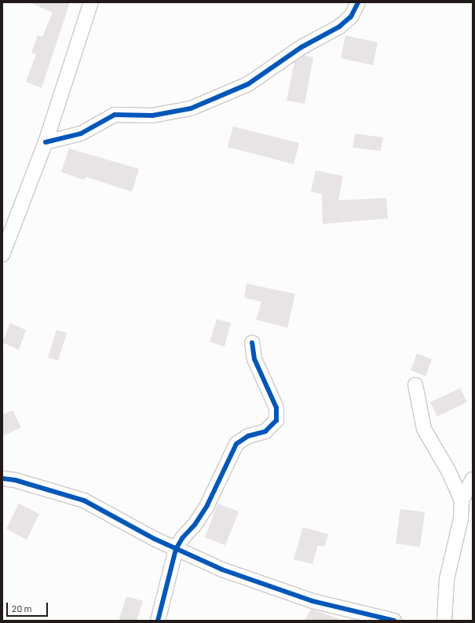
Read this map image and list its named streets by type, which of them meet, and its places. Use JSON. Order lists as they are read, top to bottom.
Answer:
{
  "scale_bar": "20 m"
}
